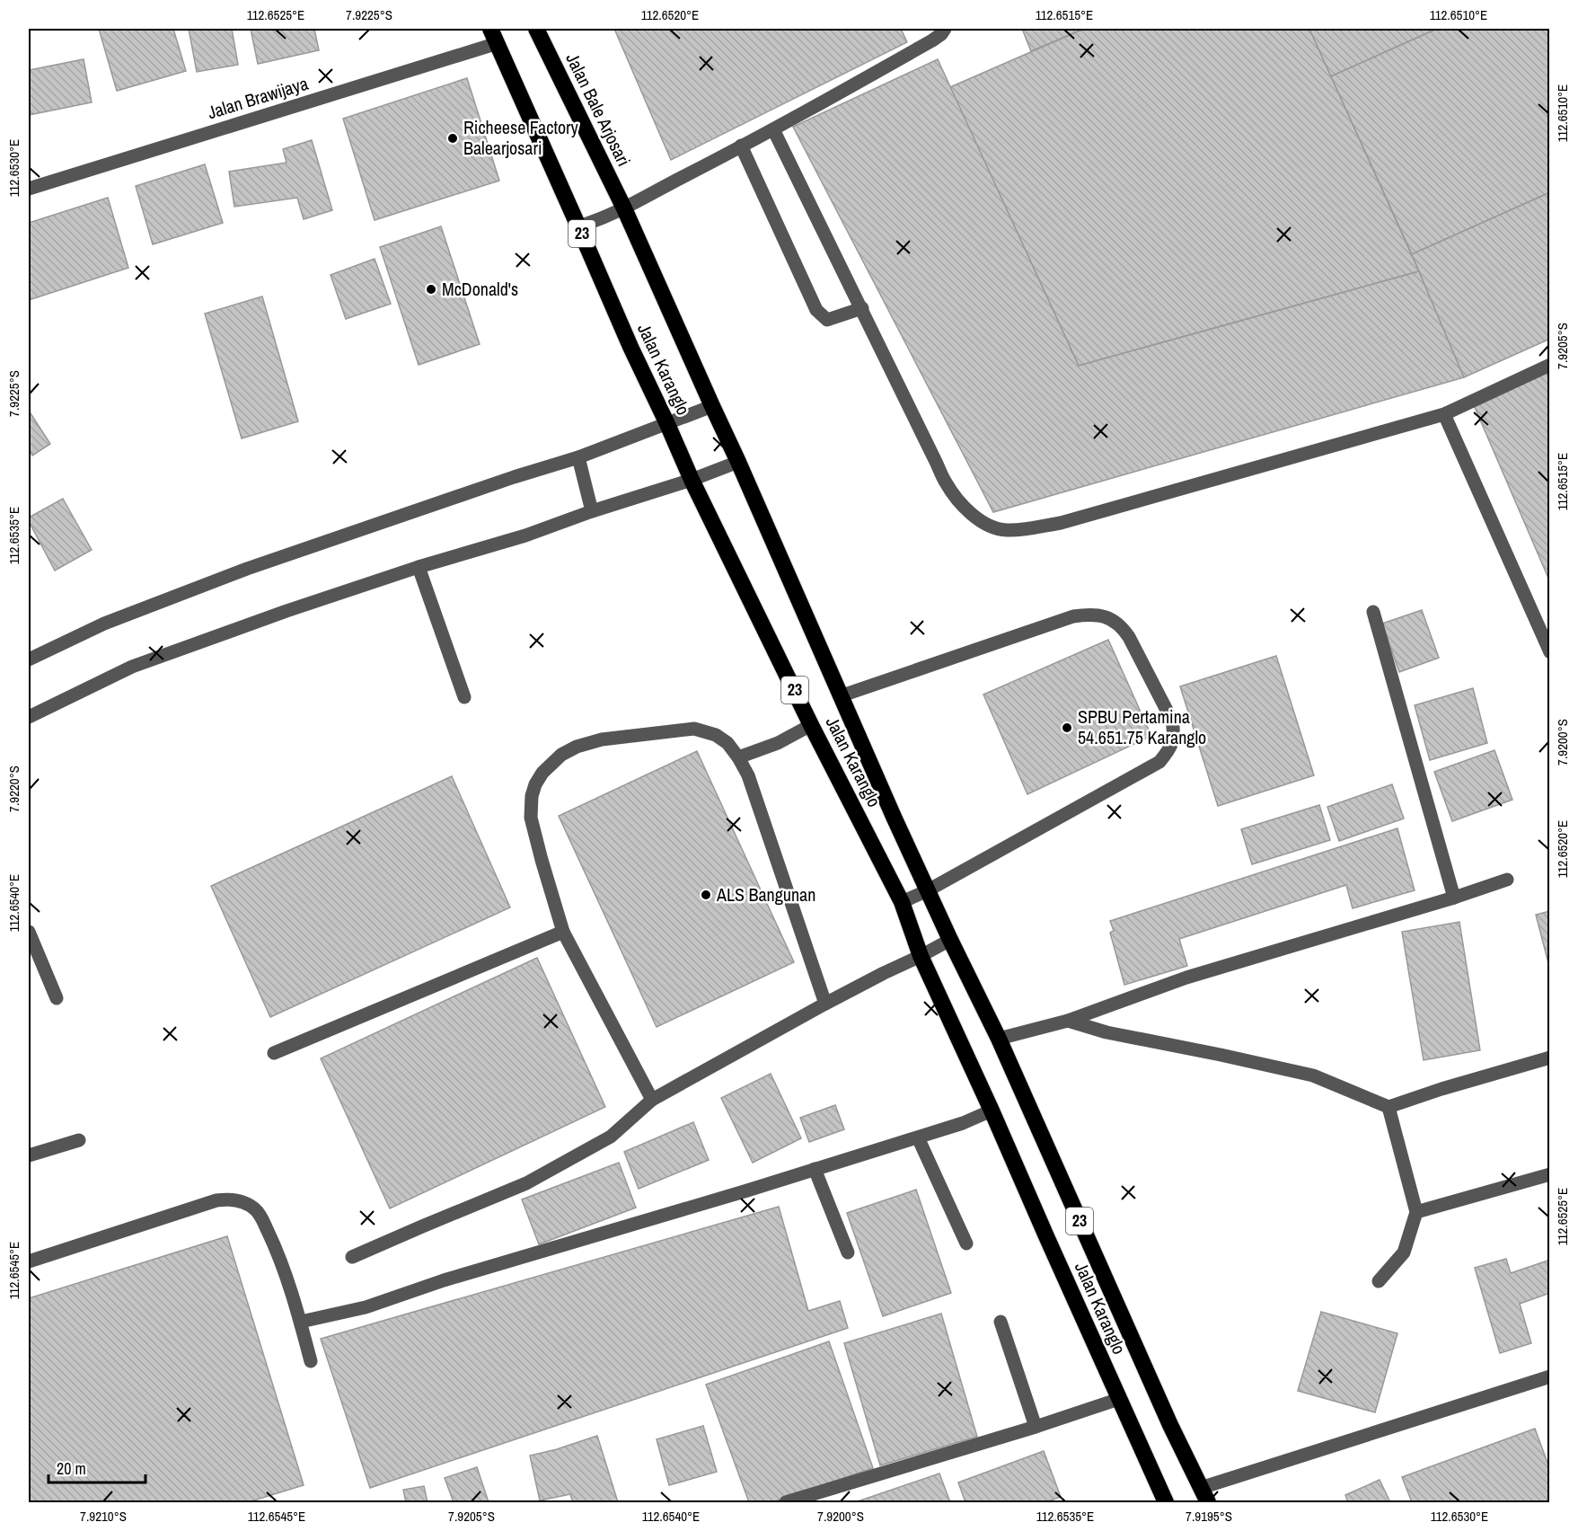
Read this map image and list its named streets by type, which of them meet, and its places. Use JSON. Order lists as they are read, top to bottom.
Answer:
{
  "streets": {
    "highway": ["Jalan Bale Arjosari", "23", "Jalan Karanglo"],
    "street": ["Jalan Brawijaya"]
  },
  "crossings": [
    ["Jalan Brawijaya", "Jalan Karanglo"],
    ["Jalan Bale Arjosari", "Jalan Karanglo"]
  ],
  "places": [
    "Richeese Factory Balearjosari",
    "McDonald's",
    "SPBU Pertamina 54.651.75 Karanglo",
    "ALS Bangunan"
  ],
  "scale_bar": "20 m",
  "coordinates": [
    "112.6525°E",
    "7.9225°S",
    "112.6520°E",
    "112.6515°E",
    "112.6510°E",
    "112.6530°E",
    "7.9205°S",
    "112.6535°E",
    "7.9200°S",
    "7.9220°S",
    "112.6540°E",
    "112.6545°E",
    "7.9210°S",
    "7.9195°S"
  ]
}
